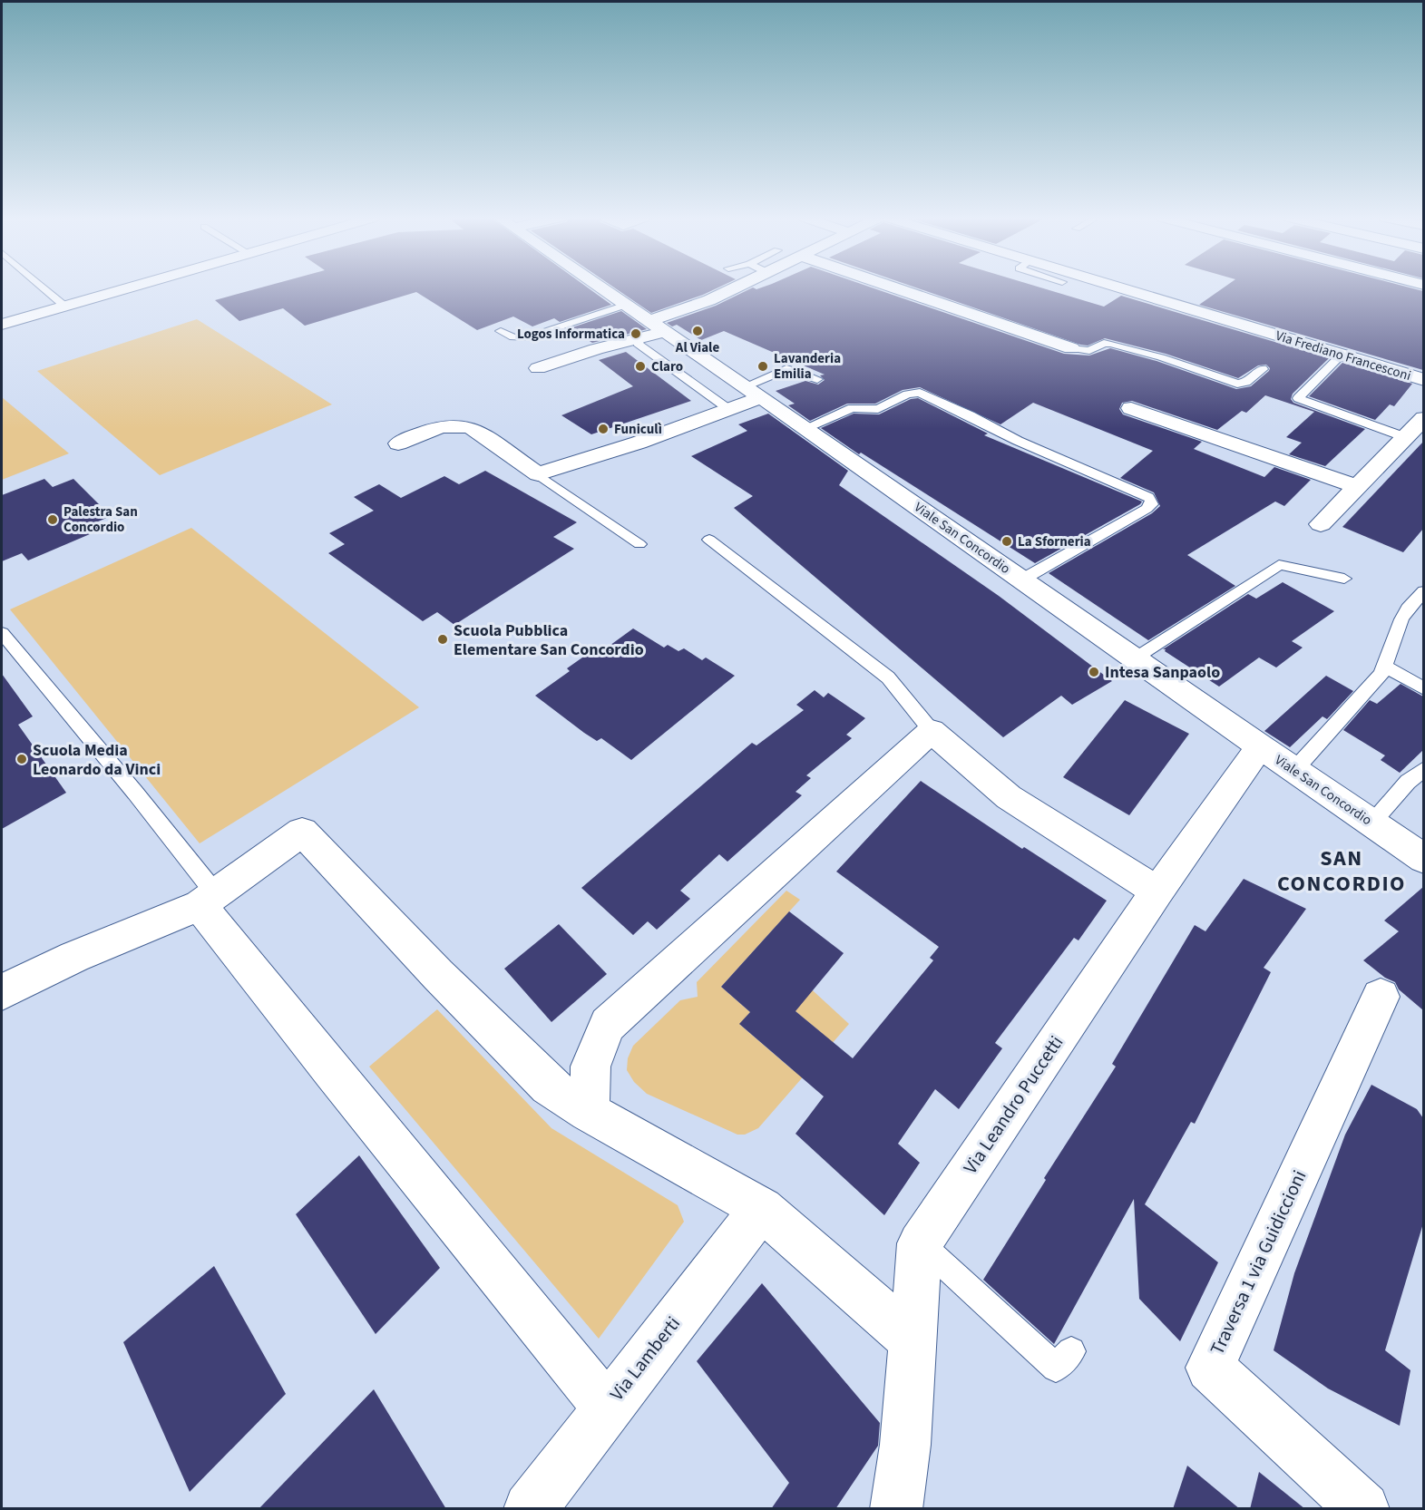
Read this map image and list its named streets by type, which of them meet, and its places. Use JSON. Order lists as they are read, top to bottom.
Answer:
{
  "streets": {
    "street": [
      "Via Frediano Francesconi",
      "Viale San Concordio",
      "Via Leandro Puccetti",
      "Traversa 1 via Guidiccioni",
      "Via Lamberti"
    ]
  },
  "crossings": [
    ["Viale San Concordio", "Via Leandro Puccetti"]
  ],
  "districts": ["SAN CONCORDIO"],
  "places": [
    "Al Viale",
    "Logos Informatica",
    "Claro",
    "Lavanderia Emilia",
    "Funiculì",
    "Palestra San Concordio",
    "La Sforneria",
    "Scuola Pubblica Elementare San Concordio",
    "Intesa Sanpaolo",
    "Scuola Media Leonardo da Vinci"
  ]
}
